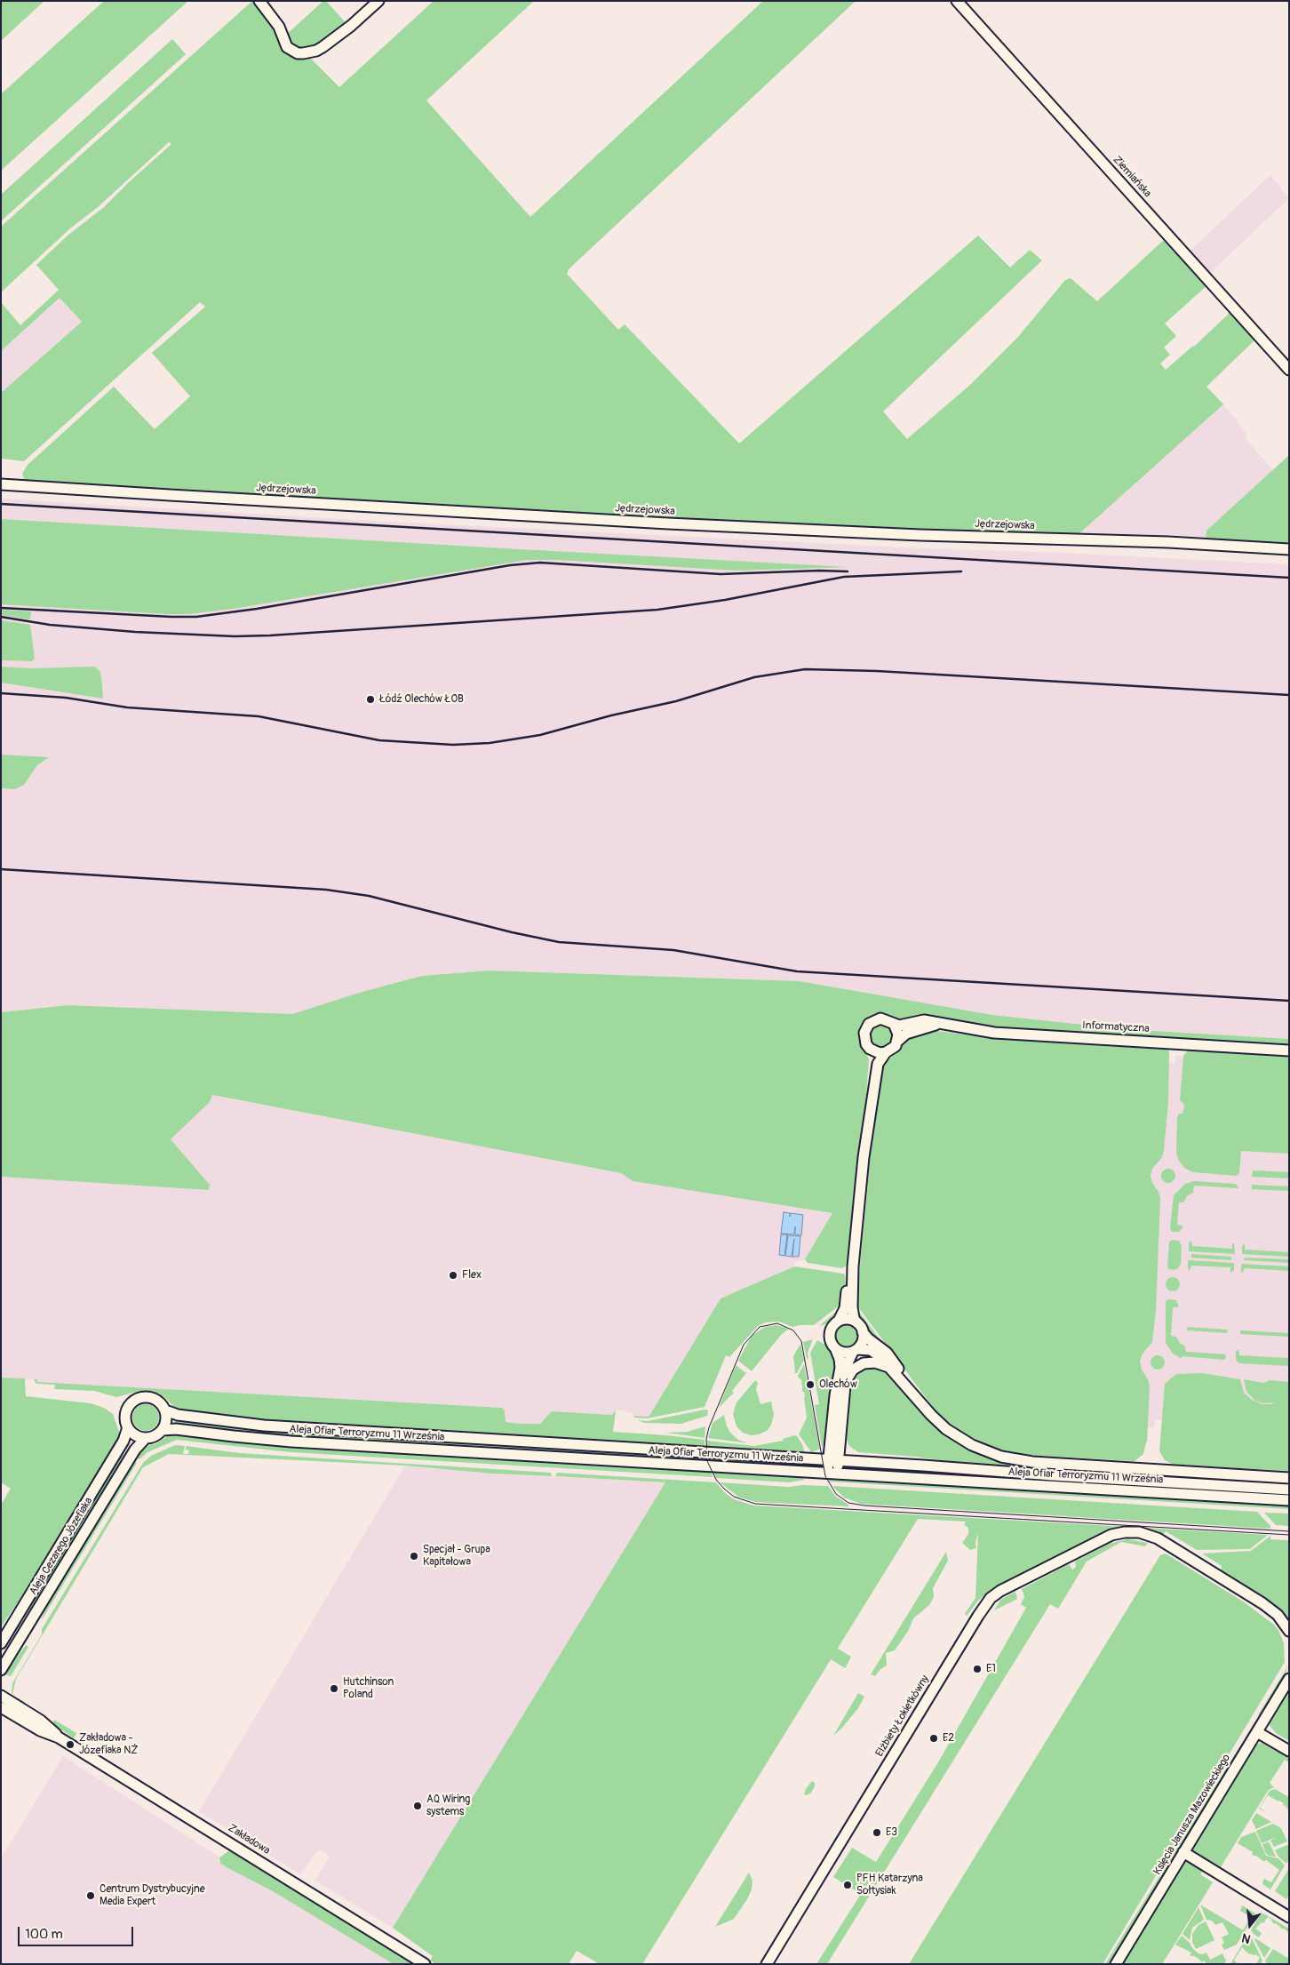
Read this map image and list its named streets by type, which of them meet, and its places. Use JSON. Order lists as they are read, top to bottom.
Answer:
{
  "streets": {
    "street": [
      "Ziemiańska",
      "Jędrzejowska",
      "Informatyczna",
      "Aleja Ofiar Terroryzmu 11 Września",
      "Aleja Cezarego Józefiaka",
      "Elżbiety Łokietkówny",
      "Księcia Janusza Mazowieckiego",
      "Zakładowa"
    ]
  },
  "crossings": [
    ["Aleja Ofiar Terroryzmu 11 Września", "Aleja Cezarego Józefiaka"]
  ],
  "places": [
    "Łódź Olechów ŁOB",
    "Flex",
    "Olechów",
    "Specjał - Grupa Kapitałowa",
    "E1",
    "Hutchinson Poland",
    "E2",
    "Zakładowa - Józefiaka NŻ",
    "AQ Wiring systems",
    "E3",
    "PFH Katarzyna Sołtysiak",
    "Centrum Dystrybucyjne Media Expert"
  ],
  "scale_bar": "100 m",
  "north": "bottom"
}
